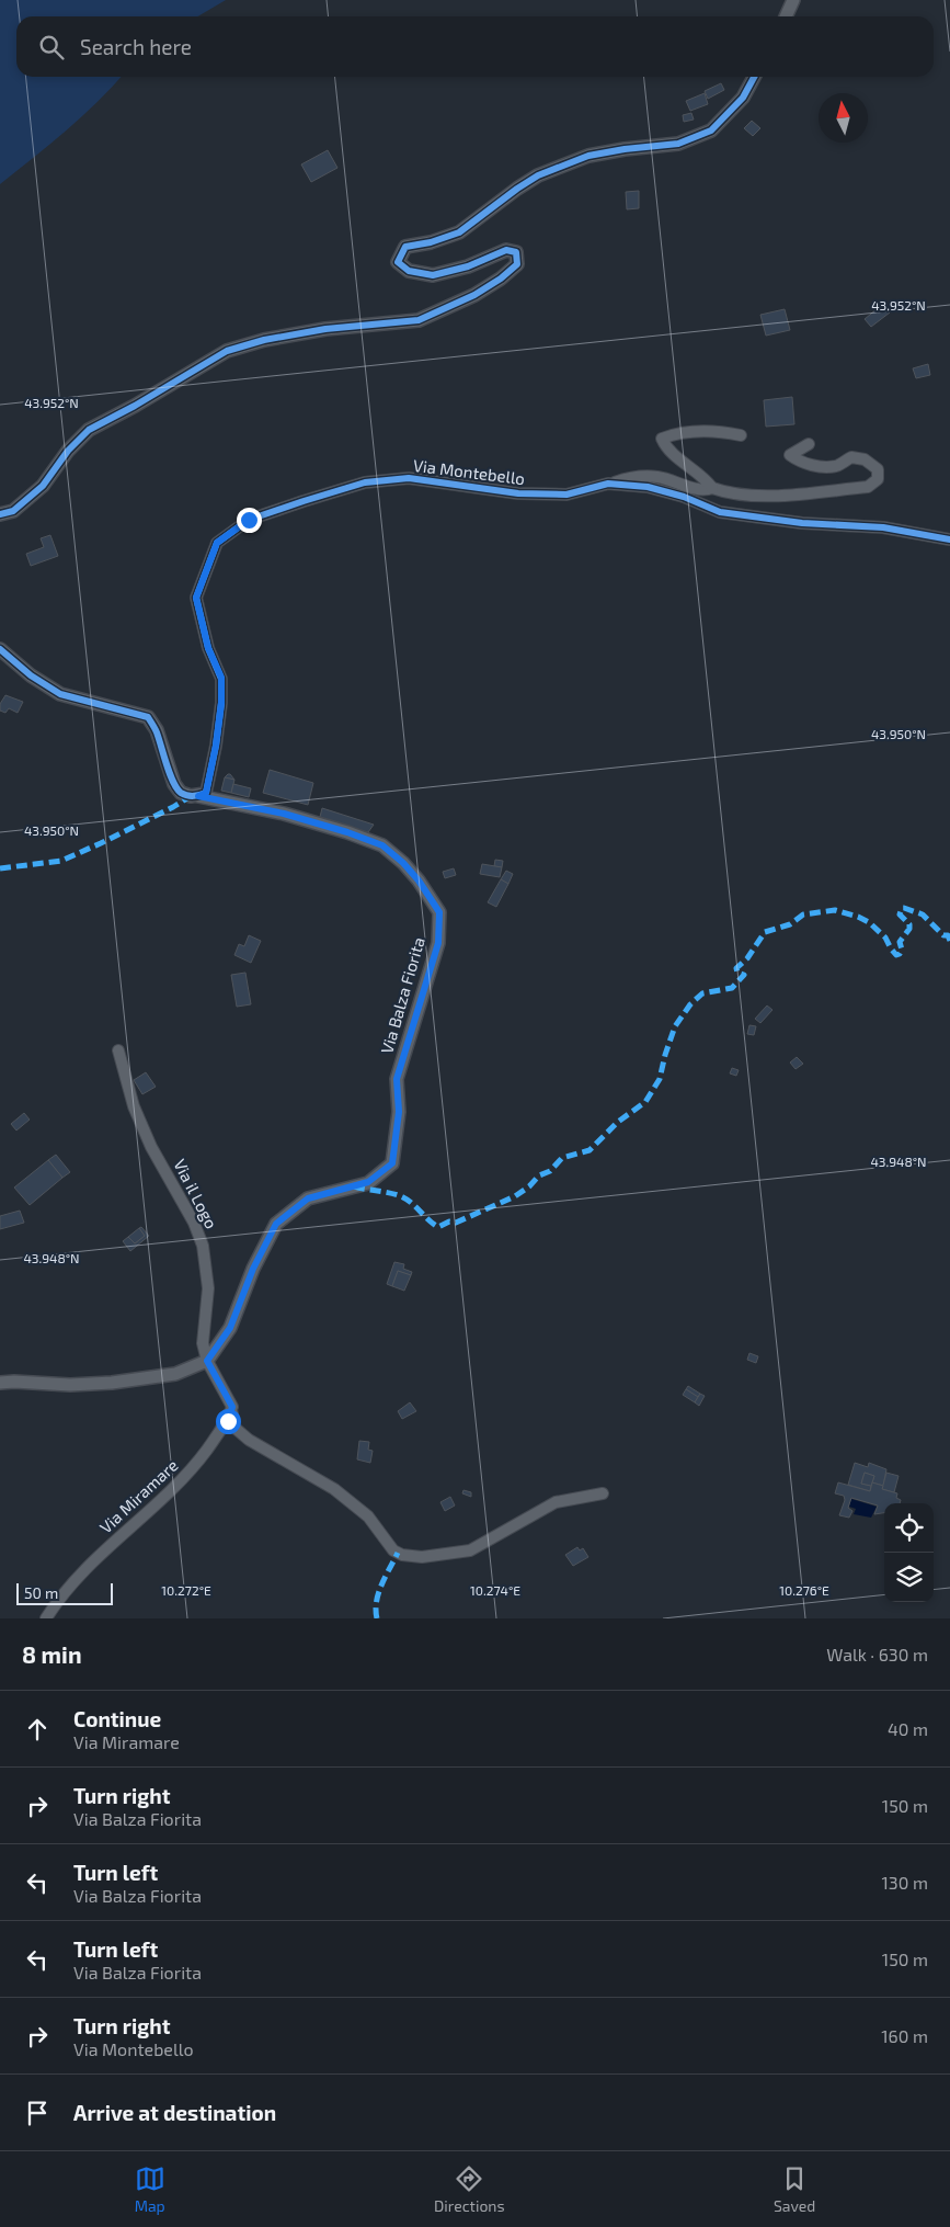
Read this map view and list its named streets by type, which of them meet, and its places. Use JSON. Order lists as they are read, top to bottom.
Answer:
{
  "streets": {
    "street": [
      "Via Montebello",
      "Via Balza Fiorita",
      "Via il Logo",
      "Via Miramare"
    ]
  },
  "crossings": [
    ["Via Montebello", "Via Balza Fiorita"],
    ["Via Balza Fiorita", "Via il Logo"]
  ],
  "scale_bar": "50 m",
  "north": "top",
  "page": {
    "search": "Search here",
    "scale": "50 m",
    "heading": ["8 min", "Walk · 630 m"],
    "list": [
      ["Continue", "Via Miramare", "40 m"],
      ["Turn right", "Via Balza Fiorita", "150 m"],
      ["Turn left", "Via Balza Fiorita", "130 m"],
      ["Turn left", "Via Balza Fiorita", "150 m"],
      ["Turn right", "Via Montebello", "160 m"],
      "Arrive at destination"
    ],
    "nav": ["Map", "Directions", "Saved"]
  },
  "coordinates": [
    "43.952°N",
    "43.950°N",
    "43.948°N",
    "10.272°E",
    "10.274°E",
    "10.276°E"
  ]
}
